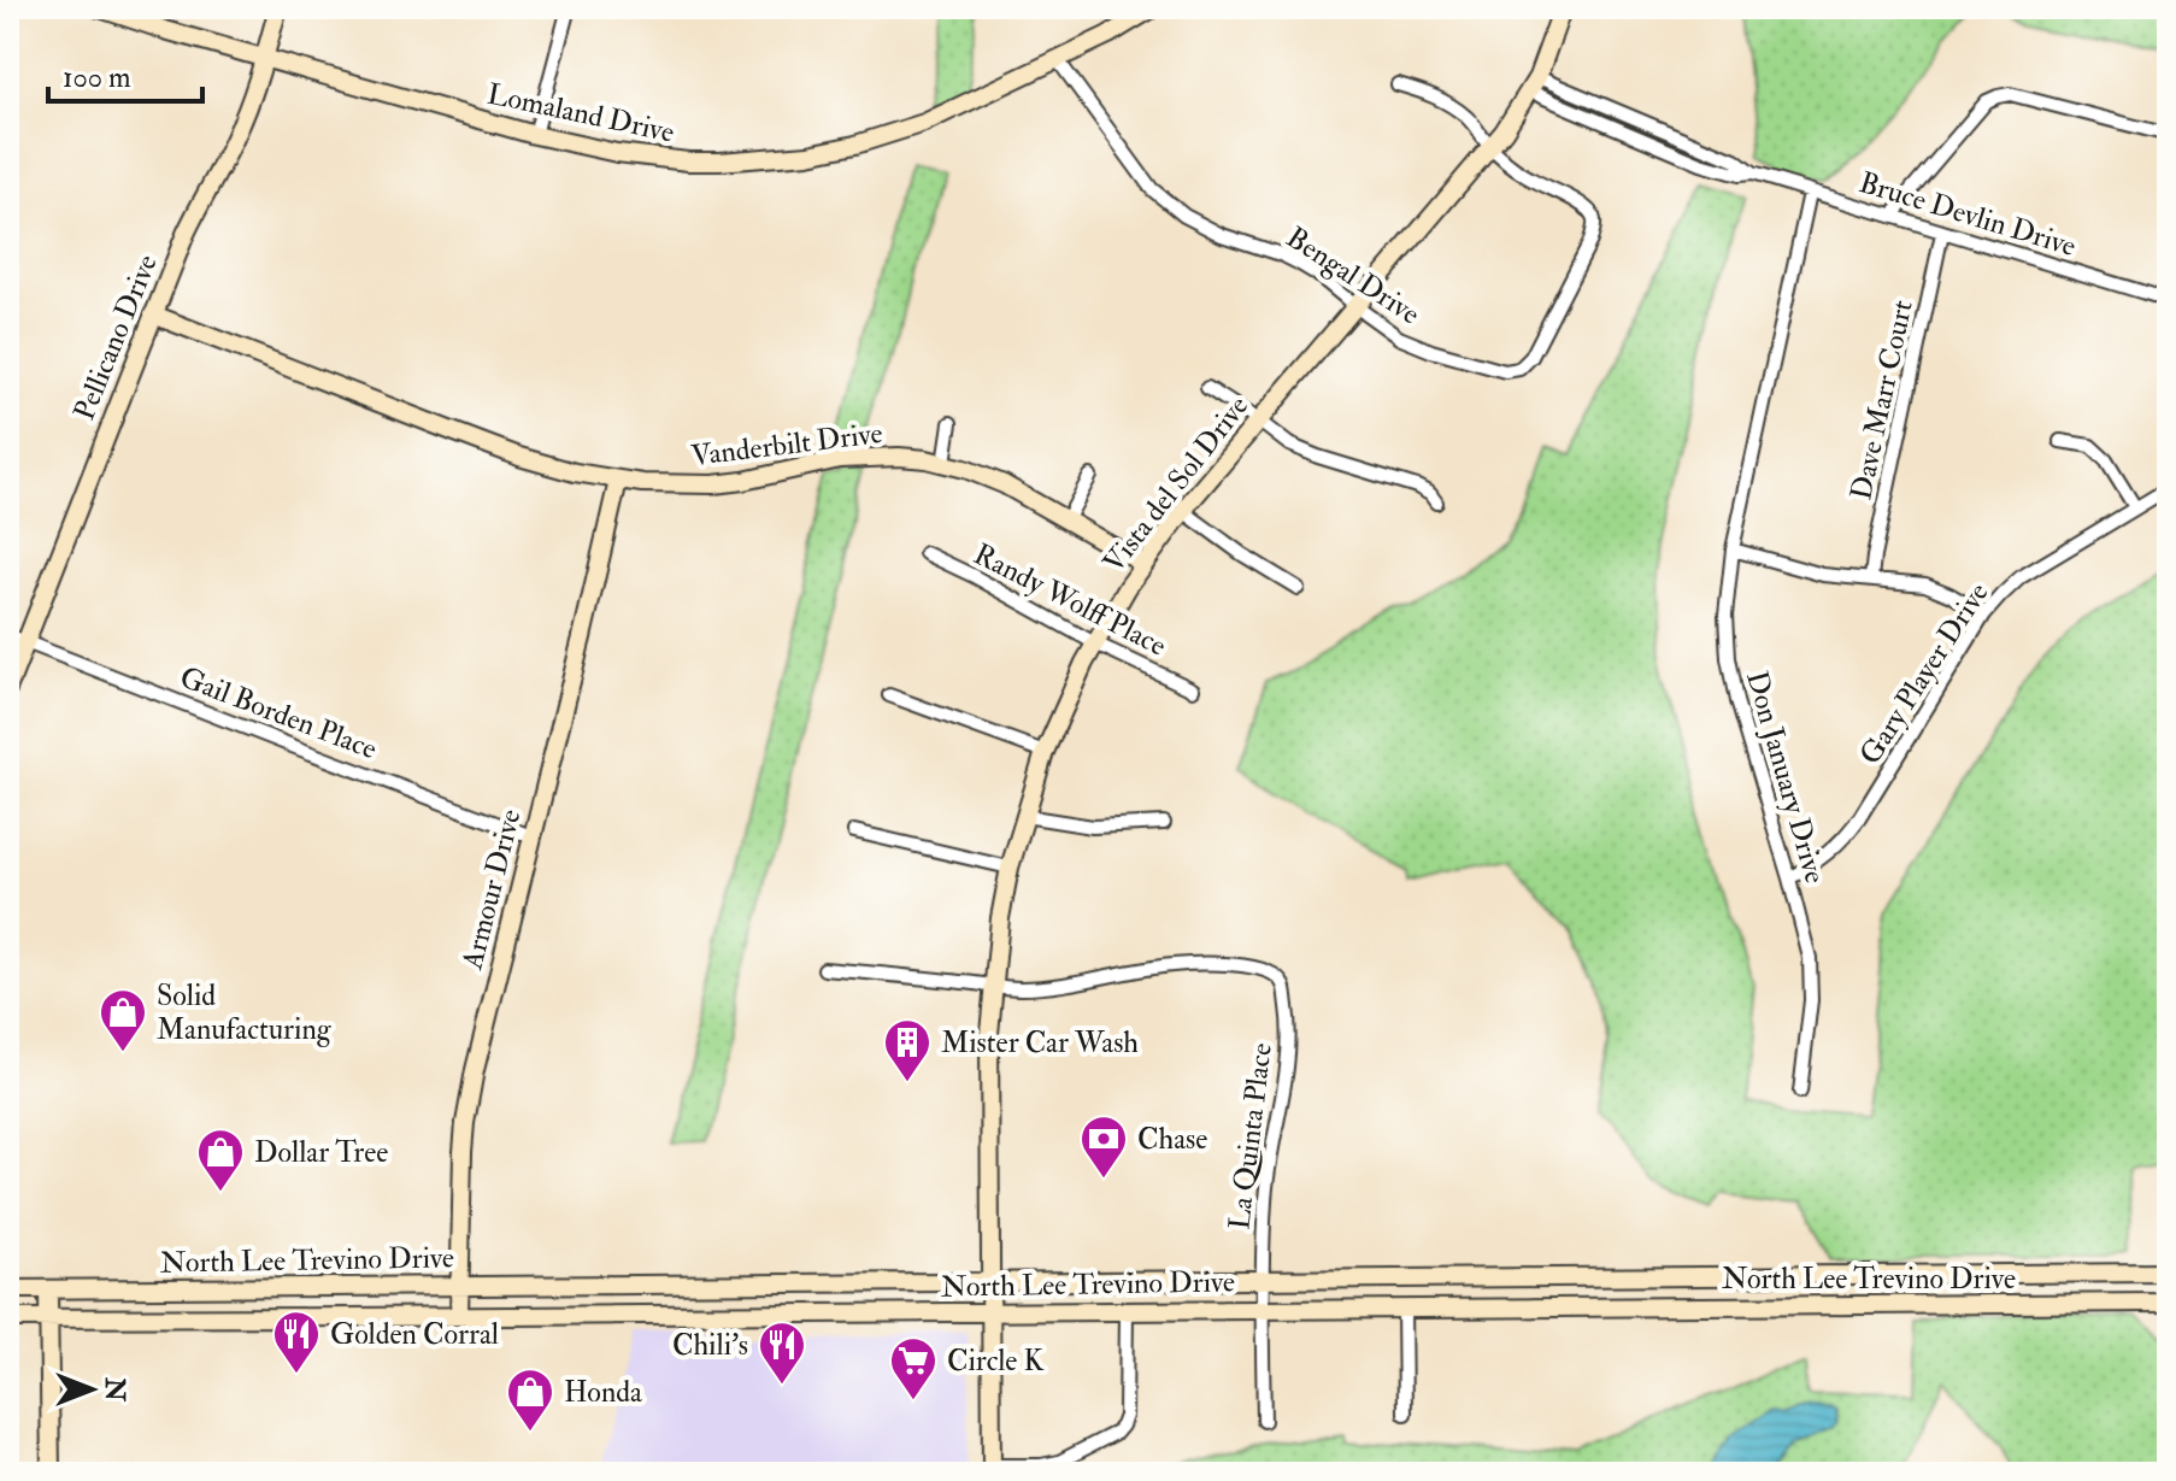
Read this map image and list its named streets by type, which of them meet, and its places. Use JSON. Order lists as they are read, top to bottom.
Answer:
{
  "streets": {
    "main road": [
      "Lomaland Drive",
      "Pellicano Drive",
      "Vanderbilt Drive",
      "Vista del Sol Drive",
      "Armour Drive",
      "North Lee Trevino Drive"
    ],
    "street": [
      "Bruce Devlin Drive",
      "Bengal Drive",
      "Dave Marr Court",
      "Randy Wolff Place",
      "Gary Player Drive",
      "Gail Borden Place",
      "Don January Drive",
      "La Quinta Place"
    ]
  },
  "crossings": [
    ["Lomaland Drive", "Bengal Drive"],
    ["Lomaland Drive", "Pellicano Drive"],
    ["Bruce Devlin Drive", "Dave Marr Court"],
    ["Bruce Devlin Drive", "Vista del Sol Drive"],
    ["Bruce Devlin Drive", "Don January Drive"],
    ["Bengal Drive", "Vista del Sol Drive"],
    ["Pellicano Drive", "Vanderbilt Drive"],
    ["Pellicano Drive", "Gail Borden Place"],
    ["Vanderbilt Drive", "Vista del Sol Drive"],
    ["Vanderbilt Drive", "Armour Drive"],
    ["Vista del Sol Drive", "Randy Wolff Place"],
    ["Vista del Sol Drive", "La Quinta Place"],
    ["Vista del Sol Drive", "North Lee Trevino Drive"],
    ["Gary Player Drive", "Don January Drive"],
    ["Gail Borden Place", "Armour Drive"],
    ["Armour Drive", "North Lee Trevino Drive"],
    ["La Quinta Place", "North Lee Trevino Drive"]
  ],
  "places": {
    "shop": ["Solid Manufacturing", "Dollar Tree", "Honda"],
    "building": ["Mister Car Wash"],
    "bank": ["Chase"],
    "restaurant": ["Golden Corral", "Chili's"],
    "supermarket": ["Circle K"]
  },
  "scale_bar": "100 m",
  "north": "right"
}
